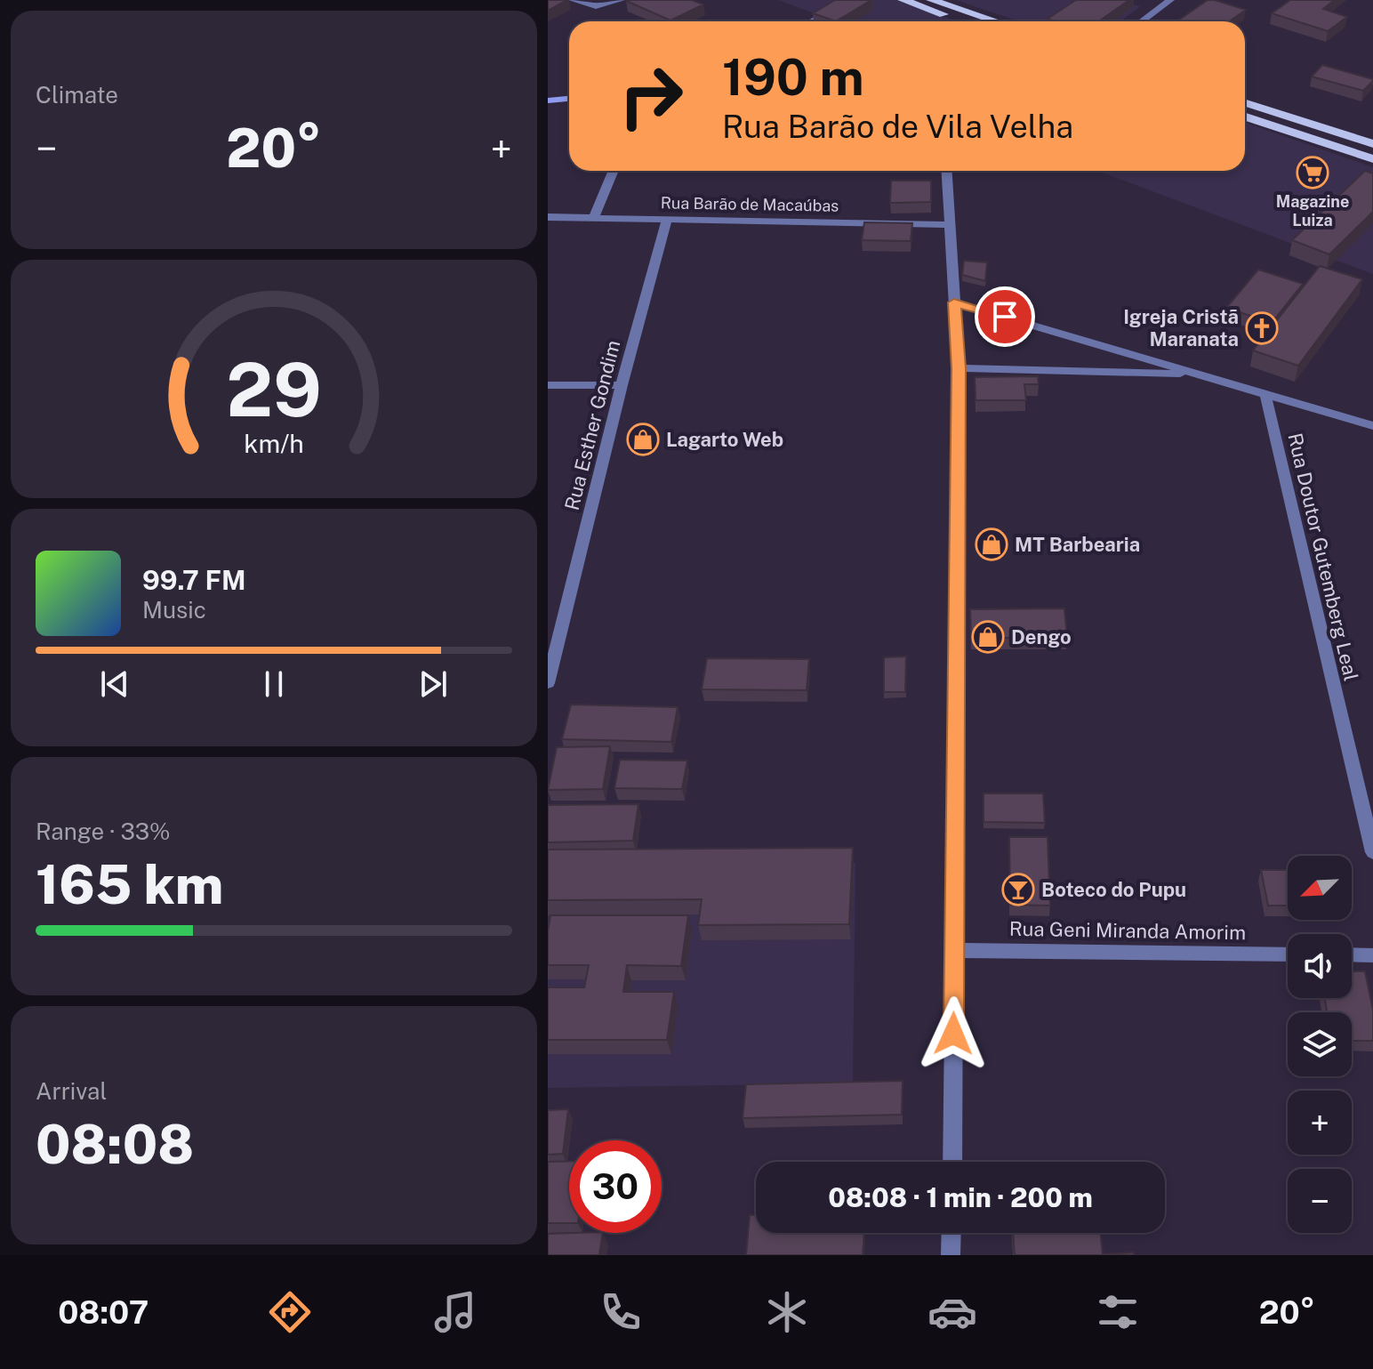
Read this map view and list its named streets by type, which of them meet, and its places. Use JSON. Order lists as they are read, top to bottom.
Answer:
{
  "streets": {
    "street": [
      "Rua Barão de Macaúbas",
      "Rua Esther Gondim",
      "Rua Doutor Gutemberg Leal",
      "Rua Geni Miranda Amorim"
    ]
  },
  "crossings": [
    ["Rua Barão de Macaúbas", "Rua Esther Gondim"]
  ],
  "places": {
    "supermarket": ["Magazine Luiza"],
    "church": ["Igreja Cristã Maranata"],
    "shop": ["Lagarto Web", "MT Barbearia", "Dengo"],
    "bar": ["Boteco do Pupu"]
  },
  "north": "bottom left",
  "page": {
    "tile": [
      "Climate",
      ["Range · 33%", "165 km"],
      ["Arrival", "08:08"]
    ],
    "turn": ["190 m", "Rua Barão de Vila Velha"],
    "heat": ["−", "20°", "+"],
    "song": ["99.7 FM", "Music"],
    "map_buttons": ["+", "−"],
    "limit": "30",
    "trip": "08:08 · 1 min · 200 m",
    "tabs": ["08:07", "20°"],
    "gauge": ["29", "km/h"]
  }
}
